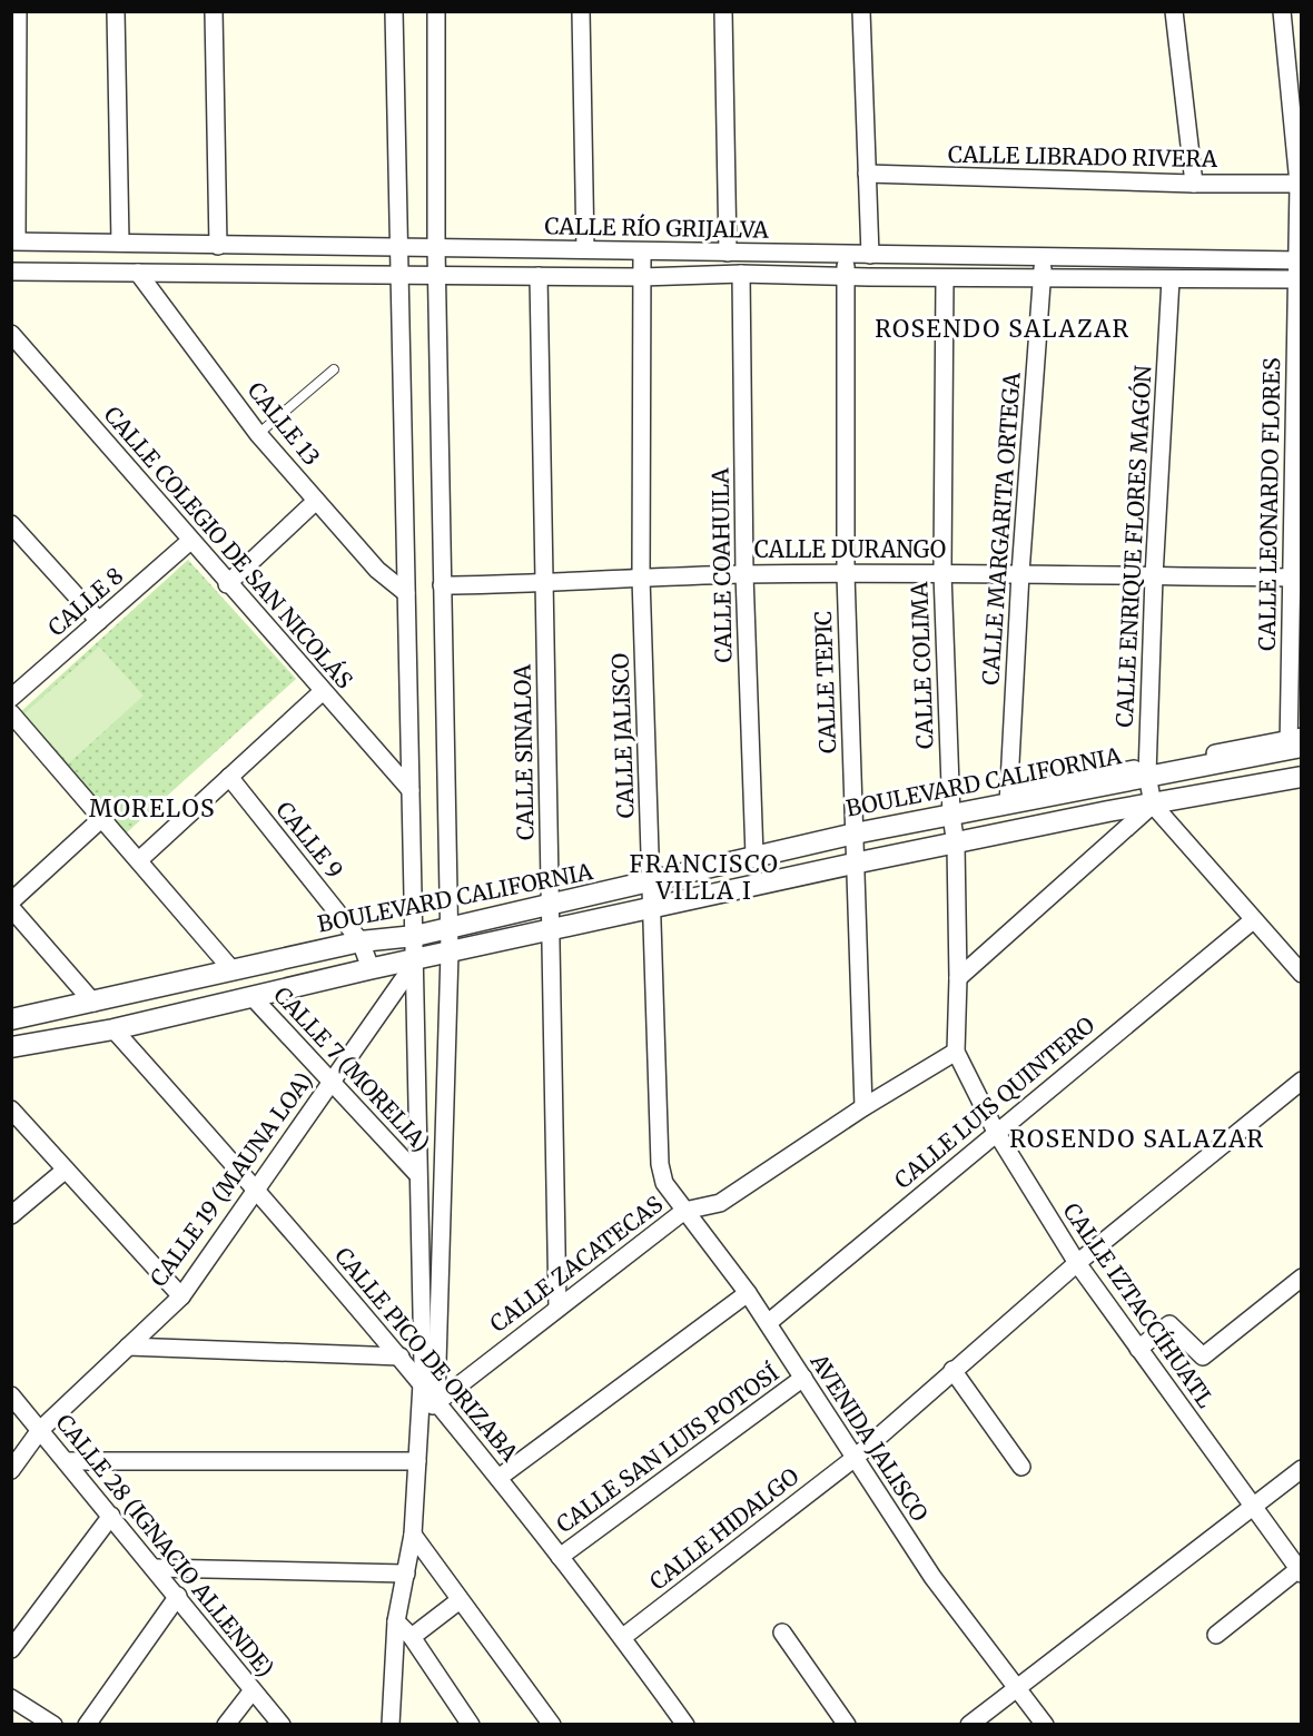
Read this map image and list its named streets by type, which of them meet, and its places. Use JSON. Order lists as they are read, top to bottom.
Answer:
{
  "streets": {
    "street": [
      "CALLE LIBRADO RIVERA",
      "CALLE RÍO GRIJALVA",
      "CALLE 13",
      "CALLE LEONARDO FLORES",
      "CALLE MARGARITA ORTEGA",
      "CALLE ENRIQUE FLORES MAGÓN",
      "CALLE COLEGIO DE SAN NICOLÁS",
      "CALLE DURANGO",
      "CALLE COAHUILA",
      "CALLE 8",
      "CALLE COLIMA",
      "CALLE TEPIC",
      "CALLE JALISCO",
      "CALLE SINALOA",
      "BOULEVARD CALIFORNIA",
      "CALLE 9",
      "CALLE 7 (MORELIA)",
      "CALLE LUIS QUINTERO",
      "CALLE 19 (MAUNA LOA)",
      "CALLE ZACATECAS",
      "CALLE IZTACCÍHUATL",
      "CALLE PICO DE ORIZABA",
      "AVENIDA JALISCO",
      "CALLE SAN LUIS POTOSÍ",
      "CALLE HIDALGO",
      "CALLE 28 (IGNACIO ALLENDE)"
    ]
  },
  "crossings": [
    ["CALLE LIBRADO RIVERA", "CALLE LEONARDO FLORES"],
    ["CALLE RÍO GRIJALVA", "CALLE 13"],
    ["CALLE RÍO GRIJALVA", "CALLE LEONARDO FLORES"],
    ["CALLE RÍO GRIJALVA", "CALLE MARGARITA ORTEGA"],
    ["CALLE RÍO GRIJALVA", "CALLE ENRIQUE FLORES MAGÓN"],
    ["CALLE RÍO GRIJALVA", "CALLE COAHUILA"],
    ["CALLE RÍO GRIJALVA", "CALLE COLIMA"],
    ["CALLE RÍO GRIJALVA", "CALLE TEPIC"],
    ["CALLE RÍO GRIJALVA", "CALLE JALISCO"],
    ["CALLE RÍO GRIJALVA", "CALLE SINALOA"],
    ["CALLE LEONARDO FLORES", "CALLE DURANGO"],
    ["CALLE LEONARDO FLORES", "BOULEVARD CALIFORNIA"],
    ["CALLE MARGARITA ORTEGA", "CALLE DURANGO"],
    ["CALLE MARGARITA ORTEGA", "BOULEVARD CALIFORNIA"],
    ["CALLE ENRIQUE FLORES MAGÓN", "CALLE DURANGO"],
    ["CALLE ENRIQUE FLORES MAGÓN", "BOULEVARD CALIFORNIA"],
    ["CALLE COLEGIO DE SAN NICOLÁS", "CALLE 8"],
    ["CALLE DURANGO", "CALLE COAHUILA"],
    ["CALLE DURANGO", "CALLE COLIMA"],
    ["CALLE DURANGO", "CALLE TEPIC"],
    ["CALLE DURANGO", "CALLE JALISCO"],
    ["CALLE DURANGO", "CALLE SINALOA"],
    ["CALLE COAHUILA", "BOULEVARD CALIFORNIA"],
    ["CALLE COLIMA", "BOULEVARD CALIFORNIA"],
    ["CALLE COLIMA", "CALLE ZACATECAS"],
    ["CALLE COLIMA", "CALLE IZTACCÍHUATL"],
    ["CALLE TEPIC", "BOULEVARD CALIFORNIA"],
    ["CALLE TEPIC", "CALLE ZACATECAS"],
    ["CALLE JALISCO", "BOULEVARD CALIFORNIA"],
    ["CALLE JALISCO", "CALLE ZACATECAS"],
    ["CALLE JALISCO", "AVENIDA JALISCO"],
    ["CALLE SINALOA", "BOULEVARD CALIFORNIA"],
    ["CALLE SINALOA", "CALLE ZACATECAS"],
    ["BOULEVARD CALIFORNIA", "CALLE 9"],
    ["CALLE 7 (MORELIA)", "CALLE 19 (MAUNA LOA)"],
    ["CALLE LUIS QUINTERO", "CALLE IZTACCÍHUATL"],
    ["CALLE LUIS QUINTERO", "AVENIDA JALISCO"],
    ["CALLE 19 (MAUNA LOA)", "CALLE PICO DE ORIZABA"],
    ["CALLE 19 (MAUNA LOA)", "CALLE 28 (IGNACIO ALLENDE)"],
    ["CALLE ZACATECAS", "CALLE IZTACCÍHUATL"],
    ["CALLE ZACATECAS", "CALLE PICO DE ORIZABA"],
    ["CALLE ZACATECAS", "AVENIDA JALISCO"],
    ["CALLE IZTACCÍHUATL", "CALLE HIDALGO"],
    ["CALLE PICO DE ORIZABA", "CALLE SAN LUIS POTOSÍ"],
    ["CALLE PICO DE ORIZABA", "CALLE HIDALGO"],
    ["AVENIDA JALISCO", "CALLE SAN LUIS POTOSÍ"],
    ["AVENIDA JALISCO", "CALLE HIDALGO"]
  ],
  "districts": [
    "ROSENDO SALAZAR",
    "MORELOS",
    "FRANCISCO VILLA I",
    "ROSENDO SALAZAR"
  ]
}
